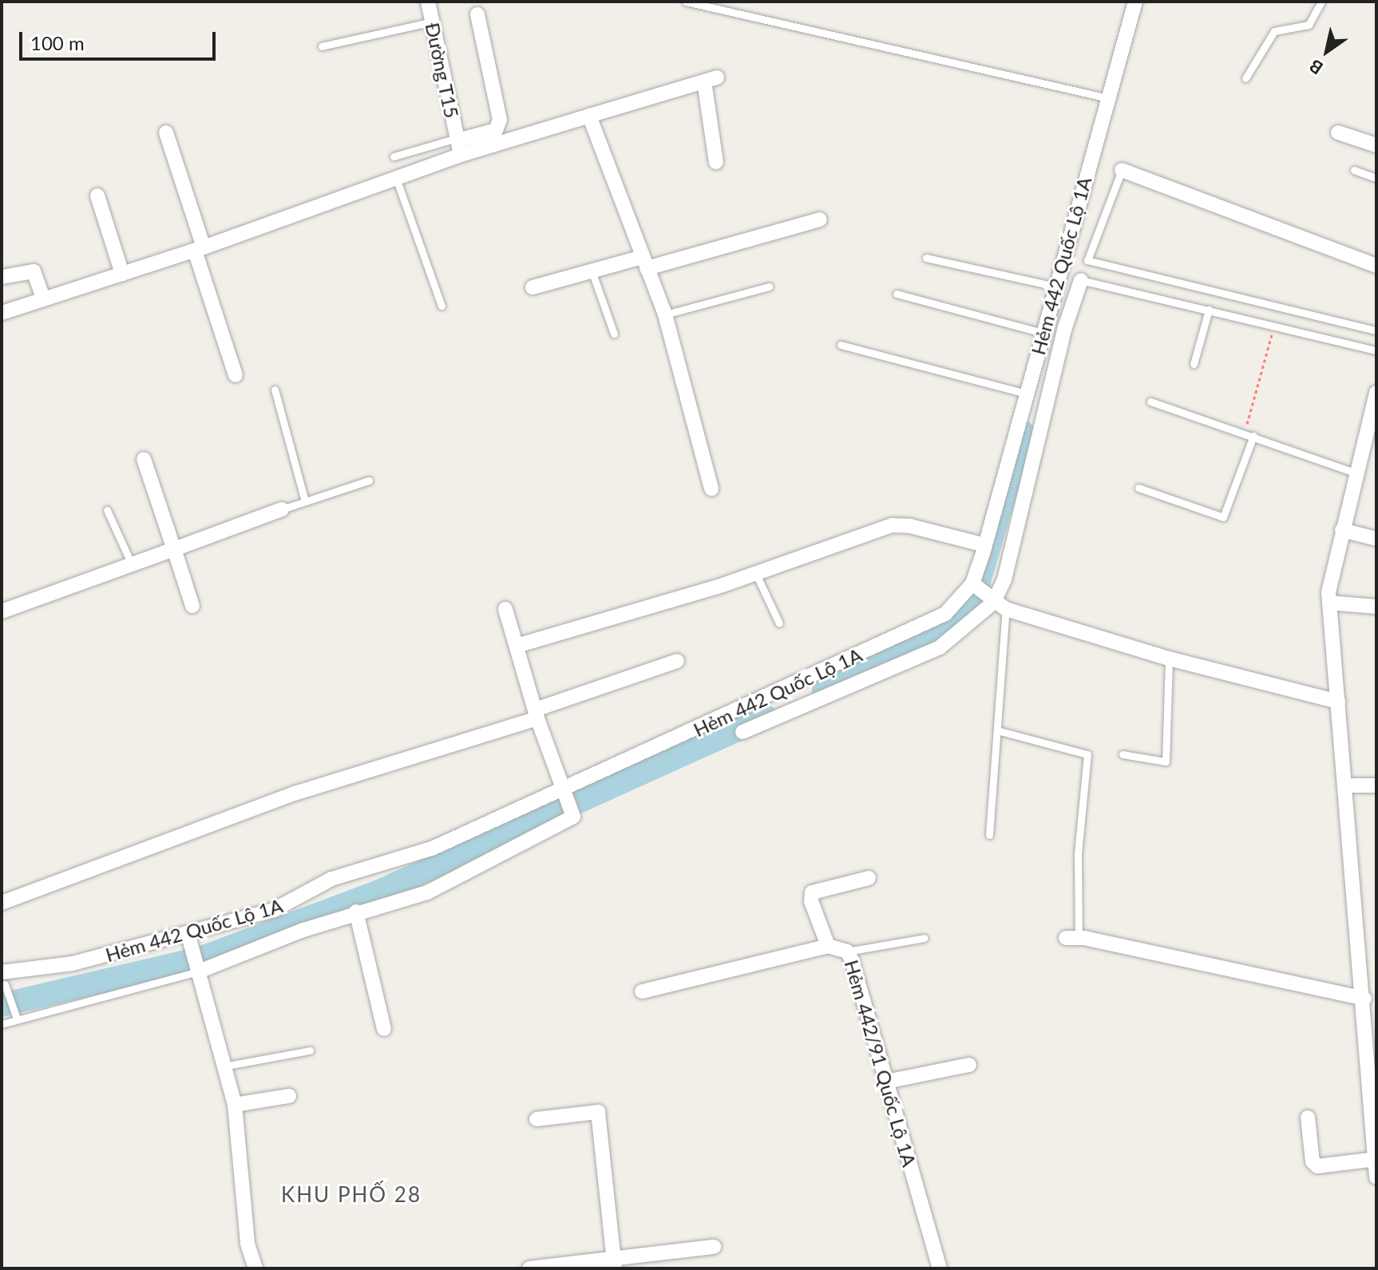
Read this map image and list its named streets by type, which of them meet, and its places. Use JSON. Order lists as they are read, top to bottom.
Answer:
{
  "streets": {
    "street": ["Đường T15", "Hẻm 442 Quốc Lộ 1A", "Hẻm 442/91 Quốc Lộ 1A"]
  },
  "districts": ["KHU PHỐ 28"],
  "scale_bar": "100 m",
  "north": "bottom left"
}
